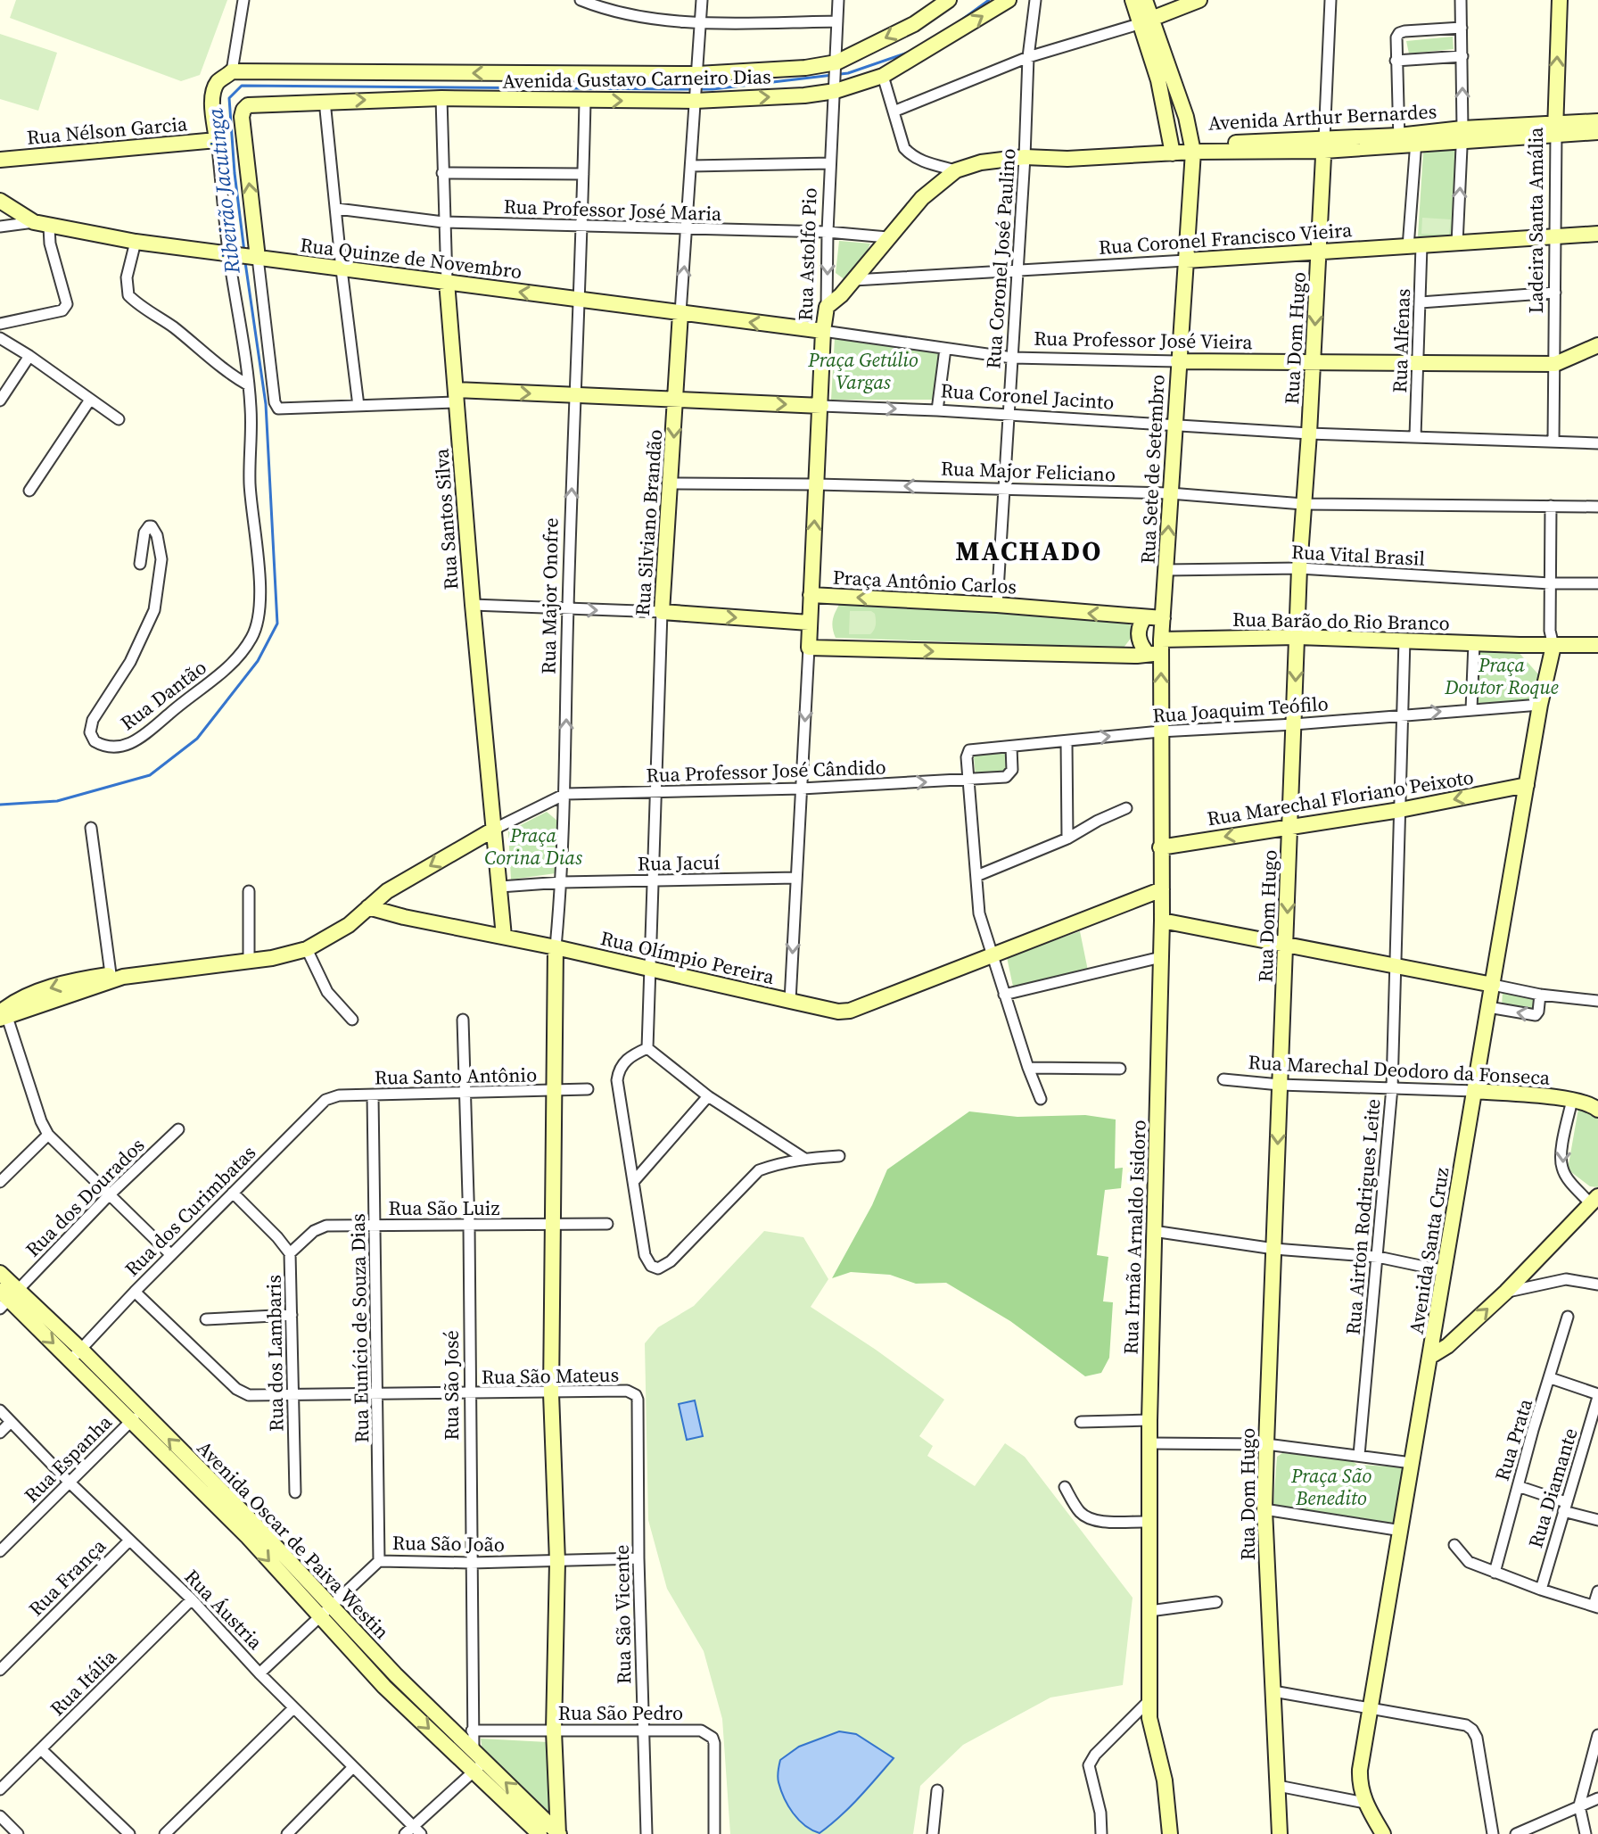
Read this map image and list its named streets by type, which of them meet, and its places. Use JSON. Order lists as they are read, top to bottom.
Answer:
{
  "streets": {
    "street": [
      "Avenida Gustavo Carneiro Dias",
      "Avenida Arthur Bernardes",
      "Rua Nélson Garcia",
      "Rua Professor José Maria",
      "Ladeira Santa Amália",
      "Rua Coronel Francisco Vieira",
      "Rua Astolfo Pio",
      "Rua Quinze de Novembro",
      "Rua Coronel José Paulino",
      "Rua Dom Hugo",
      "Rua Professor José Vieira",
      "Rua Alfenas",
      "Rua Coronel Jacinto",
      "Rua Sete de Setembro",
      "Rua Major Feliciano",
      "Rua Santos Silva",
      "Rua Silviano Brandão",
      "Rua Vital Brasil",
      "Praça Antônio Carlos",
      "Rua Major Onofre",
      "Rua Barão do Rio Branco",
      "Rua Dantão",
      "Rua Joaquim Teófilo",
      "Rua Professor José Cândido",
      "Rua Marechal Floriano Peixoto",
      "Rua Jacuí",
      "Rua Olímpio Pereira",
      "Rua Marechal Deodoro da Fonseca",
      "Rua Santo Antônio",
      "Rua dos Dourados",
      "Rua São Luiz",
      "Rua dos Curimbatas",
      "Rua Airton Rodrigues Leite",
      "Rua Irmão Arnaldo Isidoro",
      "Avenida Santa Cruz",
      "Rua Eunício de Souza Dias",
      "Rua dos Lambaris",
      "Rua São Mateus",
      "Rua São José",
      "Rua Prata",
      "Rua Espanha",
      "Rua Diamante",
      "Avenida Oscar de Paiva Westin",
      "Rua São João",
      "Rua França",
      "Rua Áustria",
      "Rua São Vicente",
      "Rua Itália",
      "Rua São Pedro"
    ]
  },
  "crossings": [
    ["Avenida Gustavo Carneiro Dias", "Rua Astolfo Pio"],
    ["Avenida Gustavo Carneiro Dias", "Rua Quinze de Novembro"],
    ["Avenida Gustavo Carneiro Dias", "Rua Coronel Jacinto"],
    ["Avenida Gustavo Carneiro Dias", "Rua Santos Silva"],
    ["Avenida Gustavo Carneiro Dias", "Rua Silviano Brandão"],
    ["Avenida Gustavo Carneiro Dias", "Rua Major Onofre"],
    ["Avenida Arthur Bernardes", "Rua Professor José Maria"],
    ["Avenida Arthur Bernardes", "Ladeira Santa Amália"],
    ["Avenida Arthur Bernardes", "Rua Coronel Francisco Vieira"],
    ["Avenida Arthur Bernardes", "Rua Astolfo Pio"],
    ["Avenida Arthur Bernardes", "Rua Coronel José Paulino"],
    ["Avenida Arthur Bernardes", "Rua Dom Hugo"],
    ["Avenida Arthur Bernardes", "Rua Alfenas"],
    ["Avenida Arthur Bernardes", "Rua Sete de Setembro"],
    ["Rua Professor José Maria", "Rua Astolfo Pio"],
    ["Rua Professor José Maria", "Rua Santos Silva"],
    ["Rua Professor José Maria", "Rua Silviano Brandão"],
    ["Rua Professor José Maria", "Rua Major Onofre"],
    ["Ladeira Santa Amália", "Rua Coronel Francisco Vieira"],
    ["Ladeira Santa Amália", "Rua Professor José Vieira"],
    ["Ladeira Santa Amália", "Rua Coronel Jacinto"],
    ["Rua Coronel Francisco Vieira", "Rua Coronel José Paulino"],
    ["Rua Coronel Francisco Vieira", "Rua Dom Hugo"],
    ["Rua Coronel Francisco Vieira", "Rua Alfenas"],
    ["Rua Coronel Francisco Vieira", "Rua Sete de Setembro"],
    ["Rua Astolfo Pio", "Rua Quinze de Novembro"],
    ["Rua Astolfo Pio", "Rua Coronel Jacinto"],
    ["Rua Astolfo Pio", "Rua Major Feliciano"],
    ["Rua Astolfo Pio", "Praça Antônio Carlos"],
    ["Rua Quinze de Novembro", "Rua Coronel Jacinto"],
    ["Rua Quinze de Novembro", "Rua Santos Silva"],
    ["Rua Quinze de Novembro", "Rua Silviano Brandão"],
    ["Rua Quinze de Novembro", "Rua Major Onofre"],
    ["Rua Coronel José Paulino", "Rua Professor José Vieira"],
    ["Rua Coronel José Paulino", "Rua Coronel Jacinto"],
    ["Rua Coronel José Paulino", "Rua Major Feliciano"],
    ["Rua Coronel José Paulino", "Praça Antônio Carlos"],
    ["Rua Dom Hugo", "Rua Professor José Vieira"],
    ["Rua Dom Hugo", "Rua Coronel Jacinto"],
    ["Rua Dom Hugo", "Rua Major Feliciano"],
    ["Rua Dom Hugo", "Rua Vital Brasil"],
    ["Rua Dom Hugo", "Rua Barão do Rio Branco"],
    ["Rua Dom Hugo", "Rua Joaquim Teófilo"],
    ["Rua Dom Hugo", "Rua Marechal Floriano Peixoto"],
    ["Rua Dom Hugo", "Rua Marechal Deodoro da Fonseca"],
    ["Rua Professor José Vieira", "Rua Alfenas"],
    ["Rua Professor José Vieira", "Rua Sete de Setembro"],
    ["Rua Alfenas", "Rua Coronel Jacinto"],
    ["Rua Coronel Jacinto", "Rua Sete de Setembro"],
    ["Rua Coronel Jacinto", "Rua Santos Silva"],
    ["Rua Coronel Jacinto", "Rua Silviano Brandão"],
    ["Rua Coronel Jacinto", "Rua Major Onofre"],
    ["Rua Sete de Setembro", "Rua Major Feliciano"],
    ["Rua Sete de Setembro", "Rua Vital Brasil"],
    ["Rua Sete de Setembro", "Praça Antônio Carlos"],
    ["Rua Major Feliciano", "Rua Silviano Brandão"],
    ["Rua Santos Silva", "Rua Olímpio Pereira"],
    ["Rua Silviano Brandão", "Rua Professor José Cândido"],
    ["Rua Silviano Brandão", "Rua Jacuí"],
    ["Rua Silviano Brandão", "Rua Olímpio Pereira"],
    ["Rua Major Onofre", "Rua Professor José Cândido"],
    ["Rua Major Onofre", "Rua Jacuí"],
    ["Rua Major Onofre", "Rua Olímpio Pereira"],
    ["Rua Major Onofre", "Rua Santo Antônio"],
    ["Rua Major Onofre", "Rua São Luiz"],
    ["Rua Major Onofre", "Rua São Mateus"],
    ["Rua Major Onofre", "Avenida Oscar de Paiva Westin"],
    ["Rua Major Onofre", "Rua São João"],
    ["Rua Major Onofre", "Rua São Pedro"],
    ["Rua Barão do Rio Branco", "Rua Airton Rodrigues Leite"],
    ["Rua Barão do Rio Branco", "Rua Irmão Arnaldo Isidoro"],
    ["Rua Joaquim Teófilo", "Rua Professor José Cândido"],
    ["Rua Joaquim Teófilo", "Rua Airton Rodrigues Leite"],
    ["Rua Joaquim Teófilo", "Rua Irmão Arnaldo Isidoro"],
    ["Rua Marechal Floriano Peixoto", "Rua Airton Rodrigues Leite"],
    ["Rua Marechal Floriano Peixoto", "Rua Irmão Arnaldo Isidoro"],
    ["Rua Marechal Floriano Peixoto", "Avenida Santa Cruz"],
    ["Rua Olímpio Pereira", "Rua Irmão Arnaldo Isidoro"],
    ["Rua Marechal Deodoro da Fonseca", "Rua Airton Rodrigues Leite"],
    ["Rua Marechal Deodoro da Fonseca", "Avenida Santa Cruz"],
    ["Rua Santo Antônio", "Rua dos Curimbatas"],
    ["Rua Santo Antônio", "Rua Eunício de Souza Dias"],
    ["Rua Santo Antônio", "Rua São José"],
    ["Rua dos Dourados", "Avenida Oscar de Paiva Westin"],
    ["Rua São Luiz", "Rua Eunício de Souza Dias"],
    ["Rua São Luiz", "Rua dos Lambaris"],
    ["Rua São Luiz", "Rua São José"],
    ["Rua dos Curimbatas", "Rua dos Lambaris"],
    ["Rua dos Curimbatas", "Rua São Mateus"],
    ["Rua dos Curimbatas", "Avenida Oscar de Paiva Westin"],
    ["Rua Eunício de Souza Dias", "Rua São Mateus"],
    ["Rua Eunício de Souza Dias", "Rua São João"],
    ["Rua dos Lambaris", "Rua São Mateus"],
    ["Rua São Mateus", "Rua São José"],
    ["Rua São Mateus", "Rua São Vicente"],
    ["Rua São José", "Avenida Oscar de Paiva Westin"],
    ["Rua São José", "Rua São João"],
    ["Rua São José", "Rua São Pedro"],
    ["Rua Espanha", "Avenida Oscar de Paiva Westin"],
    ["Rua Espanha", "Rua Áustria"],
    ["Avenida Oscar de Paiva Westin", "Rua São João"],
    ["Rua São João", "Rua Áustria"],
    ["Rua São João", "Rua São Vicente"],
    ["Rua França", "Rua Áustria"],
    ["Rua Áustria", "Rua Itália"],
    ["Rua São Vicente", "Rua São Pedro"]
  ],
  "one_way": ["Rua Professor José Cândido"],
  "districts": ["MACHADO"],
  "water": ["Ribeirão Jacutinga"],
  "parks": [
    "Praça Getúlio Vargas",
    "Praça Doutor Roque",
    "Praça Corina Dias",
    "Praça São Benedito"
  ]
}
